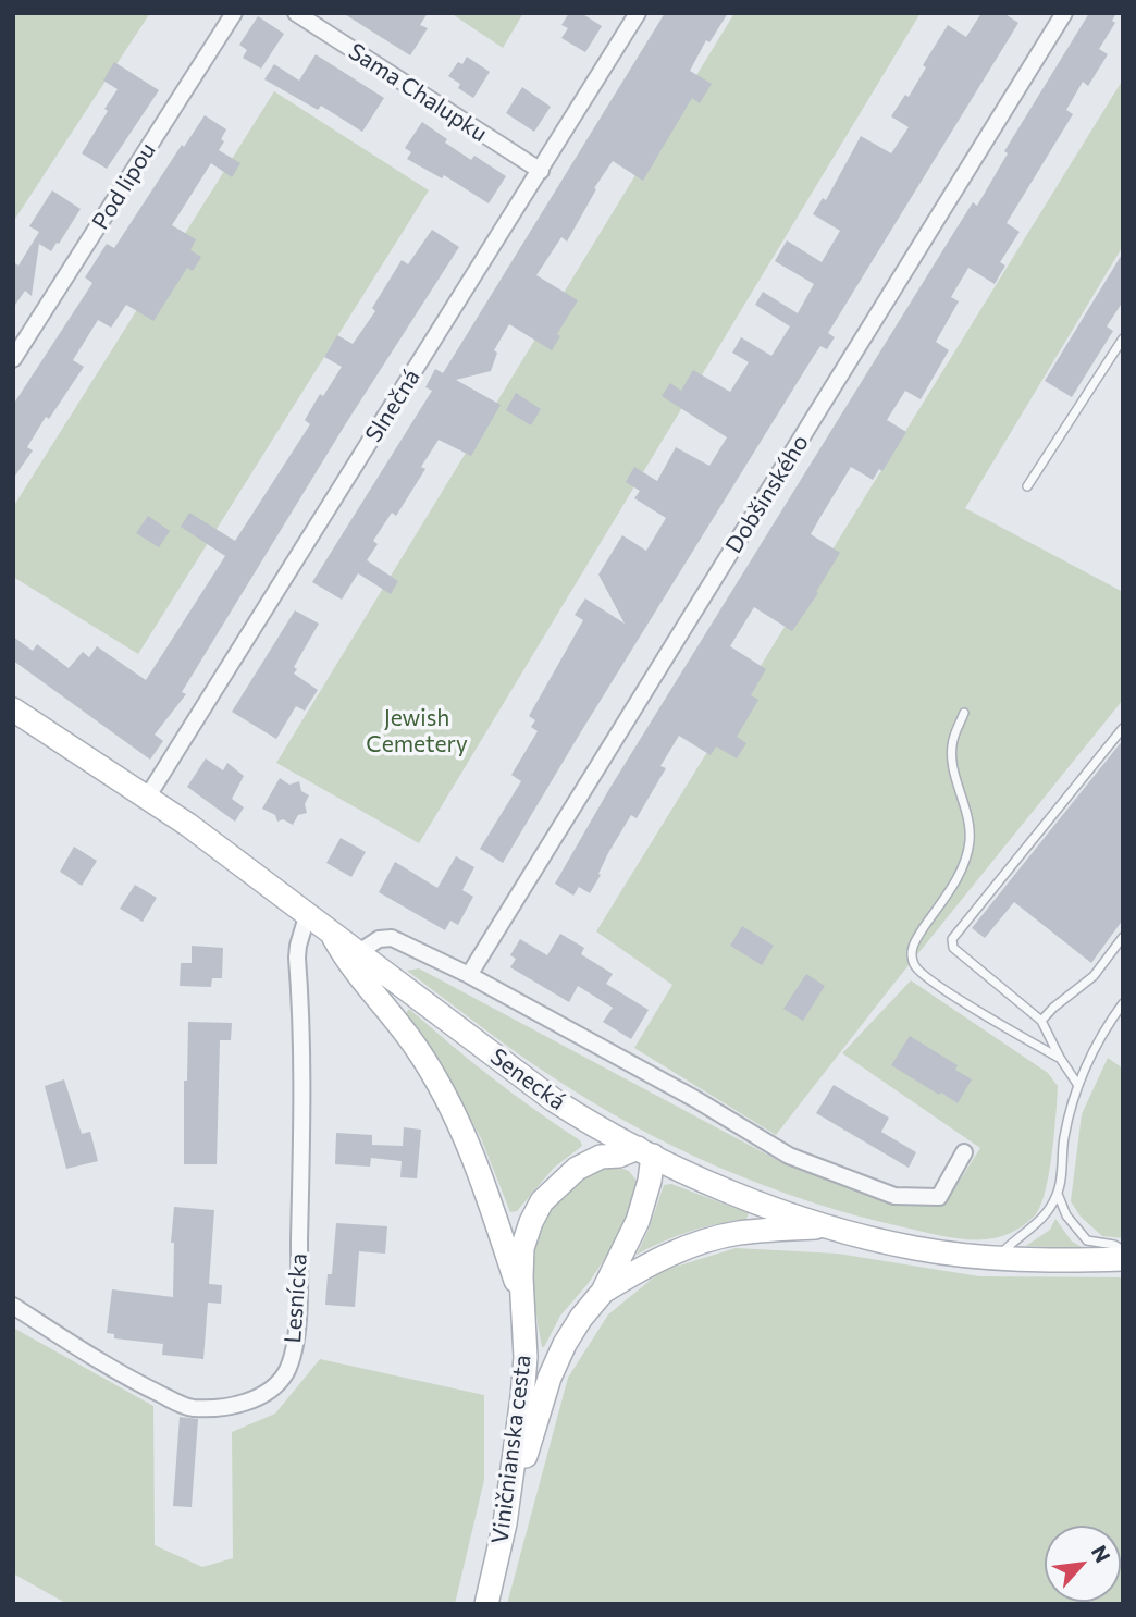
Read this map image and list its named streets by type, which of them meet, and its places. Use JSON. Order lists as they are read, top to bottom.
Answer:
{
  "streets": {
    "main road": ["Senecká", "Viničnianska cesta"],
    "street": [
      "Sama Chalupku",
      "Pod lipou",
      "Slnečná",
      "Dobšinského",
      "Lesnícka"
    ]
  },
  "crossings": [
    ["Sama Chalupku", "Slnečná"],
    ["Slnečná", "Senecká"],
    ["Senecká", "Lesnícka"]
  ],
  "parks": ["Jewish Cemetery"],
  "north": "top right"
}
